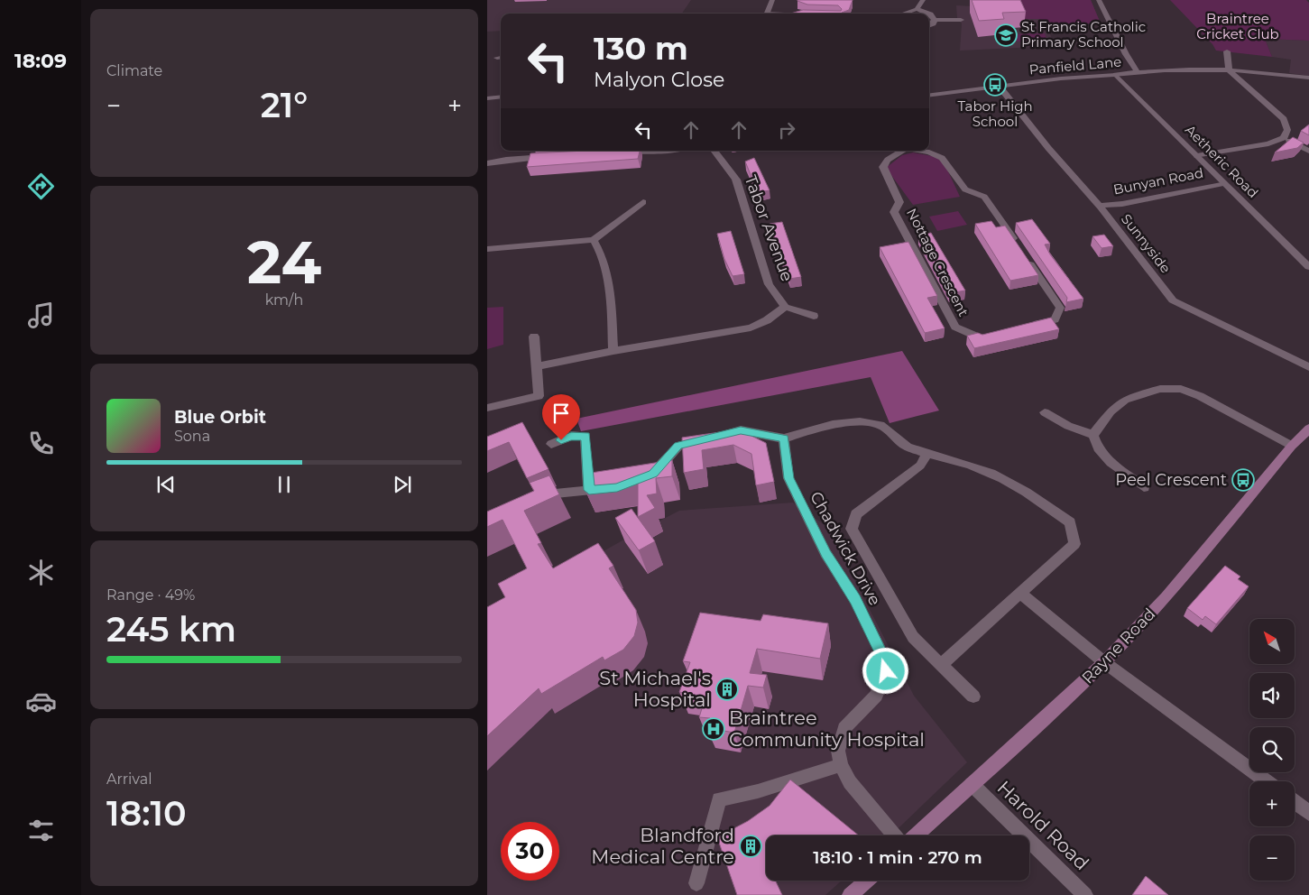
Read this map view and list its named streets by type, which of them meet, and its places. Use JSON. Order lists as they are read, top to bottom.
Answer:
{
  "streets": {
    "main road": ["Rayne Road"],
    "street": [
      "Panfield Lane",
      "Aetheric Road",
      "Bunyan Road",
      "Tabor Avenue",
      "Sunnyside",
      "Nottage Crescent",
      "Chadwick Drive",
      "Harold Road"
    ]
  },
  "crossings": [
    ["Panfield Lane", "Aetheric Road"],
    ["Panfield Lane", "Sunnyside"],
    ["Aetheric Road", "Bunyan Road"],
    ["Bunyan Road", "Sunnyside"],
    ["Rayne Road", "Harold Road"]
  ],
  "parks": ["Braintree Cricket Club"],
  "places": {
    "school or university": ["St Francis Catholic Primary School"],
    "bus stop": ["Tabor High School", "Peel Crescent"],
    "building": ["St Michael's Hospital", "Blandford Medical Centre"],
    "hospital": ["Braintree Community Hospital"]
  },
  "north": "top left",
  "page": {
    "tabs": "18:09",
    "tile": [
      "Climate",
      ["24", "km/h"],
      ["Range · 49%", "245 km"],
      ["Arrival", "18:10"]
    ],
    "turn": ["130 m", "Malyon Close"],
    "heat": ["−", "21°", "+"],
    "song": ["Blue Orbit", "Sona"],
    "map_buttons": ["+", "−"],
    "limit": "30",
    "trip": "18:10 · 1 min · 270 m"
  }
}
